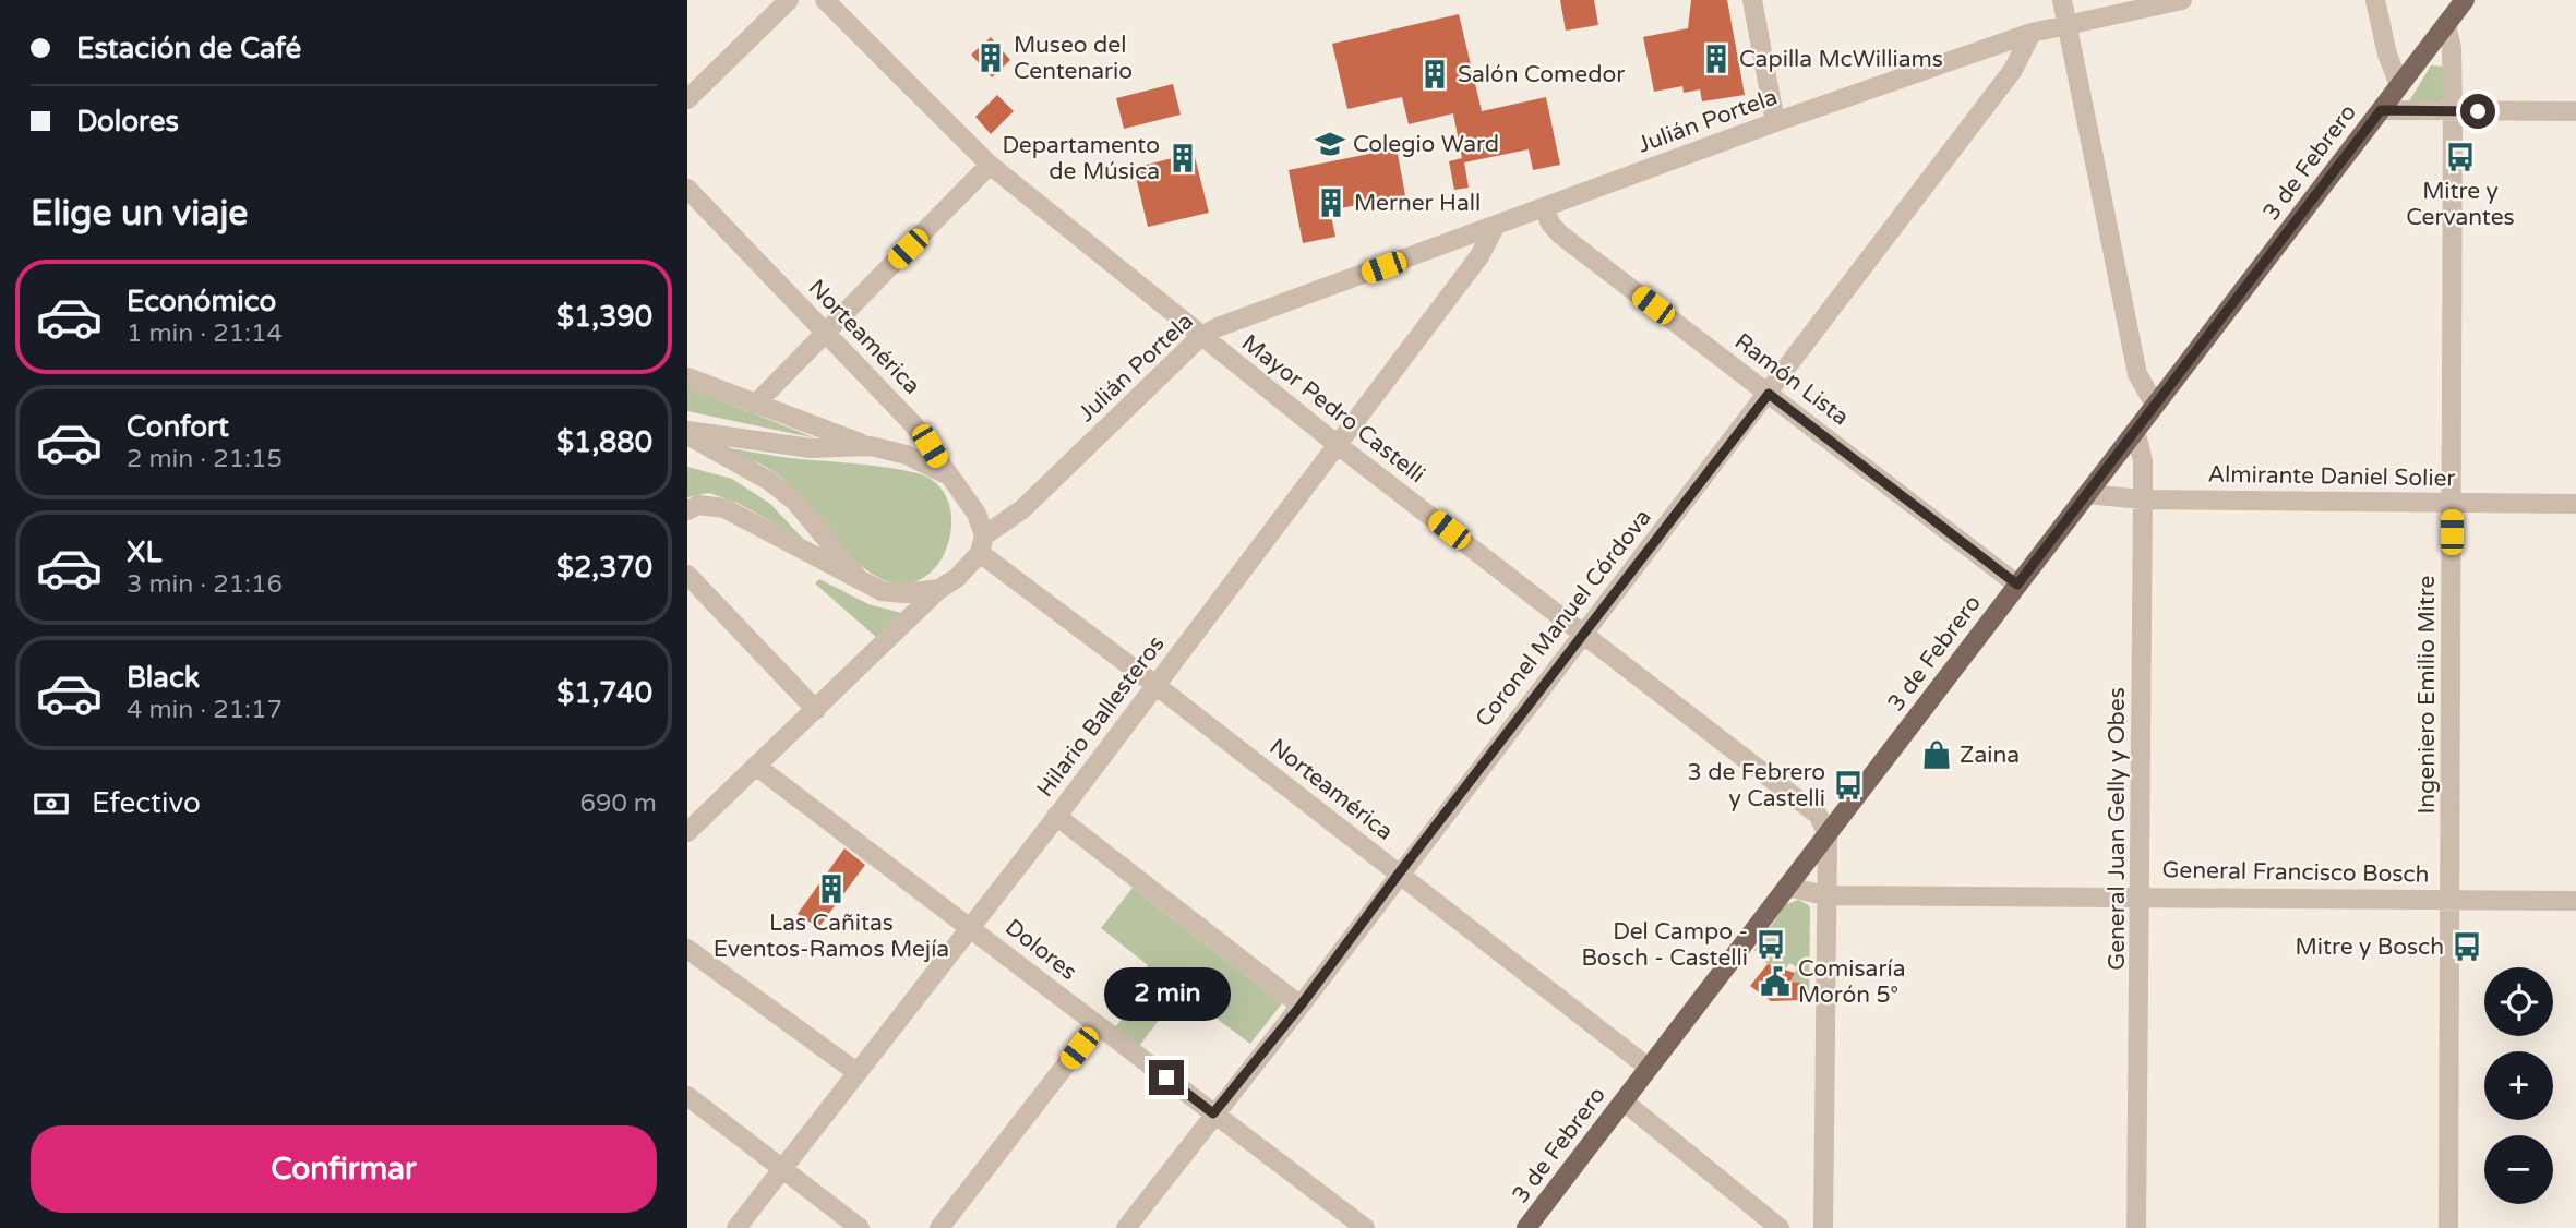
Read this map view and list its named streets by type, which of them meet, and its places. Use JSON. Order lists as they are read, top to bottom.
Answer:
{
  "streets": {
    "main road": ["3 de Febrero"],
    "street": [
      "Julián Portela",
      "Norteamérica",
      "Ramón Lista",
      "Mayor Pedro Castelli",
      "Almirante Daniel Solier",
      "Coronel Manuel Córdova",
      "Ingeniero Emilio Mitre",
      "Hilario Ballesteros",
      "General Juan Gelly y Obes",
      "General Francisco Bosch",
      "Dolores"
    ]
  },
  "crossings": [
    ["Julián Portela", "Norteamérica"],
    ["Julián Portela", "Ramón Lista"],
    ["Julián Portela", "Mayor Pedro Castelli"],
    ["Julián Portela", "Coronel Manuel Córdova"],
    ["Julián Portela", "Hilario Ballesteros"],
    ["Julián Portela", "Dolores"],
    ["3 de Febrero", "Norteamérica"],
    ["3 de Febrero", "Ramón Lista"],
    ["3 de Febrero", "Mayor Pedro Castelli"],
    ["3 de Febrero", "Almirante Daniel Solier"],
    ["3 de Febrero", "Ingeniero Emilio Mitre"],
    ["3 de Febrero", "General Juan Gelly y Obes"],
    ["3 de Febrero", "General Francisco Bosch"],
    ["Norteamérica", "Coronel Manuel Córdova"],
    ["Norteamérica", "Hilario Ballesteros"],
    ["Ramón Lista", "Coronel Manuel Córdova"],
    ["Mayor Pedro Castelli", "Coronel Manuel Córdova"],
    ["Mayor Pedro Castelli", "Hilario Ballesteros"],
    ["Almirante Daniel Solier", "Ingeniero Emilio Mitre"],
    ["Almirante Daniel Solier", "General Juan Gelly y Obes"],
    ["Coronel Manuel Córdova", "Dolores"],
    ["Ingeniero Emilio Mitre", "General Francisco Bosch"],
    ["Hilario Ballesteros", "Dolores"],
    ["General Juan Gelly y Obes", "General Francisco Bosch"]
  ],
  "places": {
    "building": [
      "Museo del Centenario",
      "Capilla McWilliams",
      "Salón Comedor",
      "Departamento de Música",
      "Merner Hall",
      "Las Cañitas Eventos-Ramos Mejía"
    ],
    "school or university": ["Colegio Ward"],
    "bus stop": [
      "Mitre y Cervantes",
      "3 de Febrero y Castelli",
      "Del Campo - Bosch - Castelli",
      "Mitre y Bosch"
    ],
    "shop": ["Zaina"],
    "public building": ["Comisaría Morón 5°"]
  },
  "page": {
    "banner": ["Estación de Café", "Dolores"],
    "heading": "Elige un viaje",
    "list": [
      {
        "name": "Económico",
        "note": "1 min · 21:14",
        "value": "$1,390"
      },
      {
        "name": "Confort",
        "note": "2 min · 21:15",
        "value": "$1,880"
      },
      {
        "name": "XL",
        "note": "3 min · 21:16",
        "value": "$2,370"
      },
      {
        "name": "Black",
        "note": "4 min · 21:17",
        "value": "$1,740"
      }
    ],
    "pay": ["Efectivo", "690 m"],
    "map_buttons": ["+", "−"],
    "bubble": "2 min",
    "buttons": "Confirmar"
  }
}
